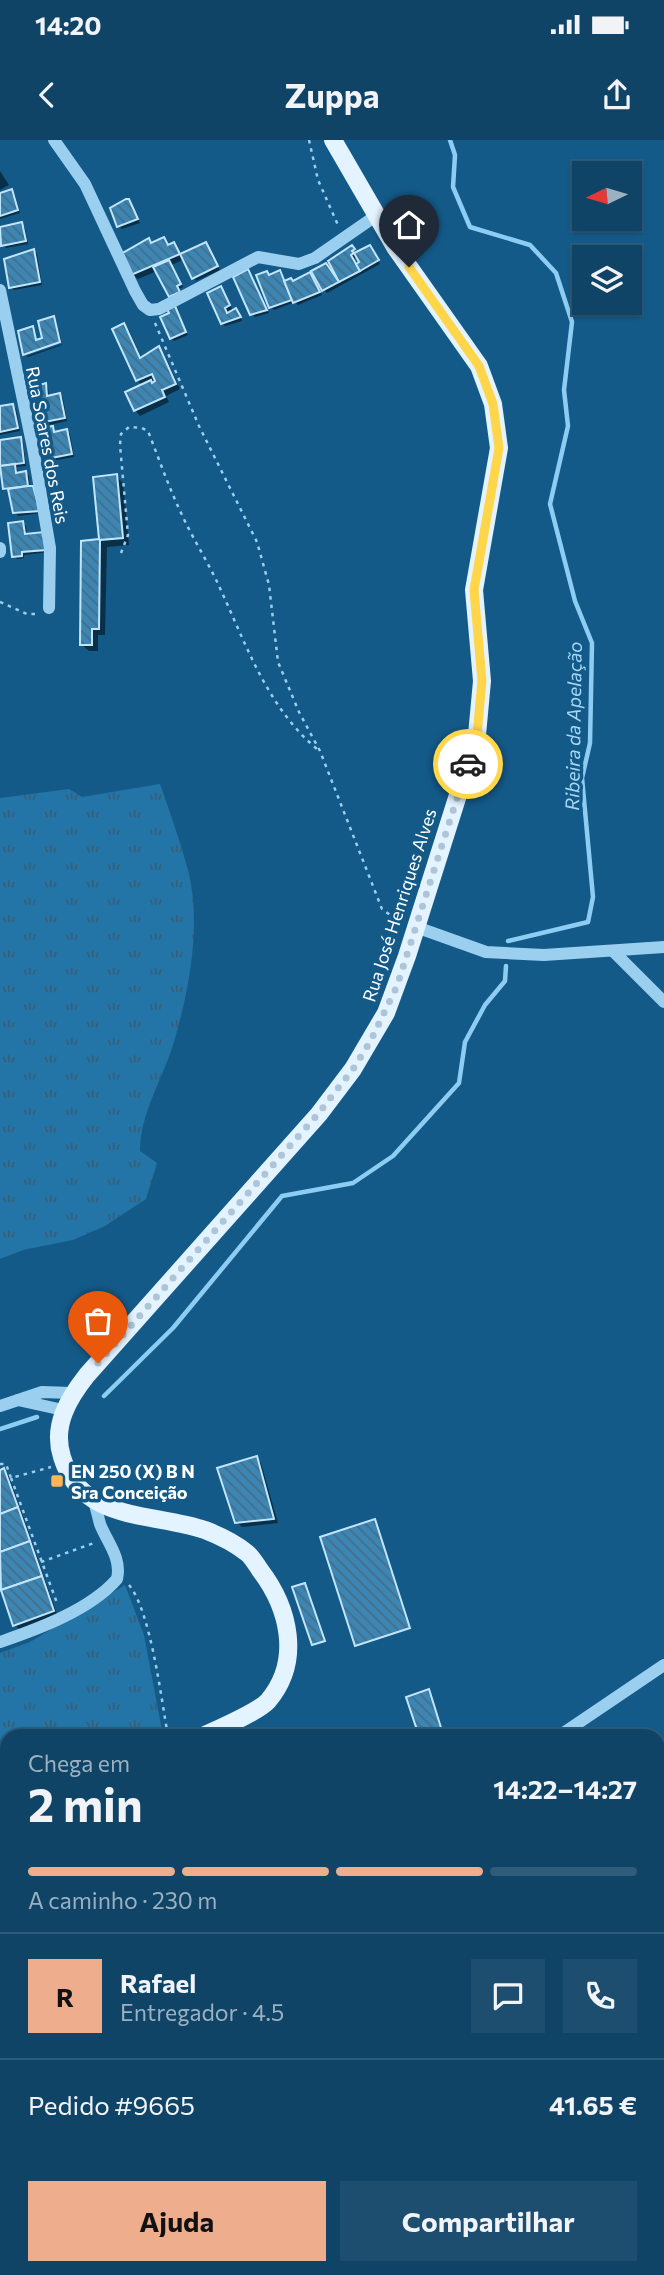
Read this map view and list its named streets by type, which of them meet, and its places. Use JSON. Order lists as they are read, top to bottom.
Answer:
{
  "streets": {
    "main road": ["Rua José Henriques Alves"],
    "street": ["Rua Soares dos Reis"]
  },
  "water": ["Ribeira da Apelação"],
  "places": {
    "transit": ["EN 250 (X) B N Sra Conceição"]
  },
  "north": "left",
  "page": {
    "status": "14:20",
    "header": "Zuppa",
    "heading": ["2 min", "Chega em", "14:22–14:27"],
    "panel": [
      "Rafael",
      "Entregador · 4.5",
      "Pedido #9665",
      "41.65 €"
    ],
    "bar": "A caminho · 230 m",
    "round": "R",
    "buttons": ["Ajuda", "Compartilhar"]
  }
}
